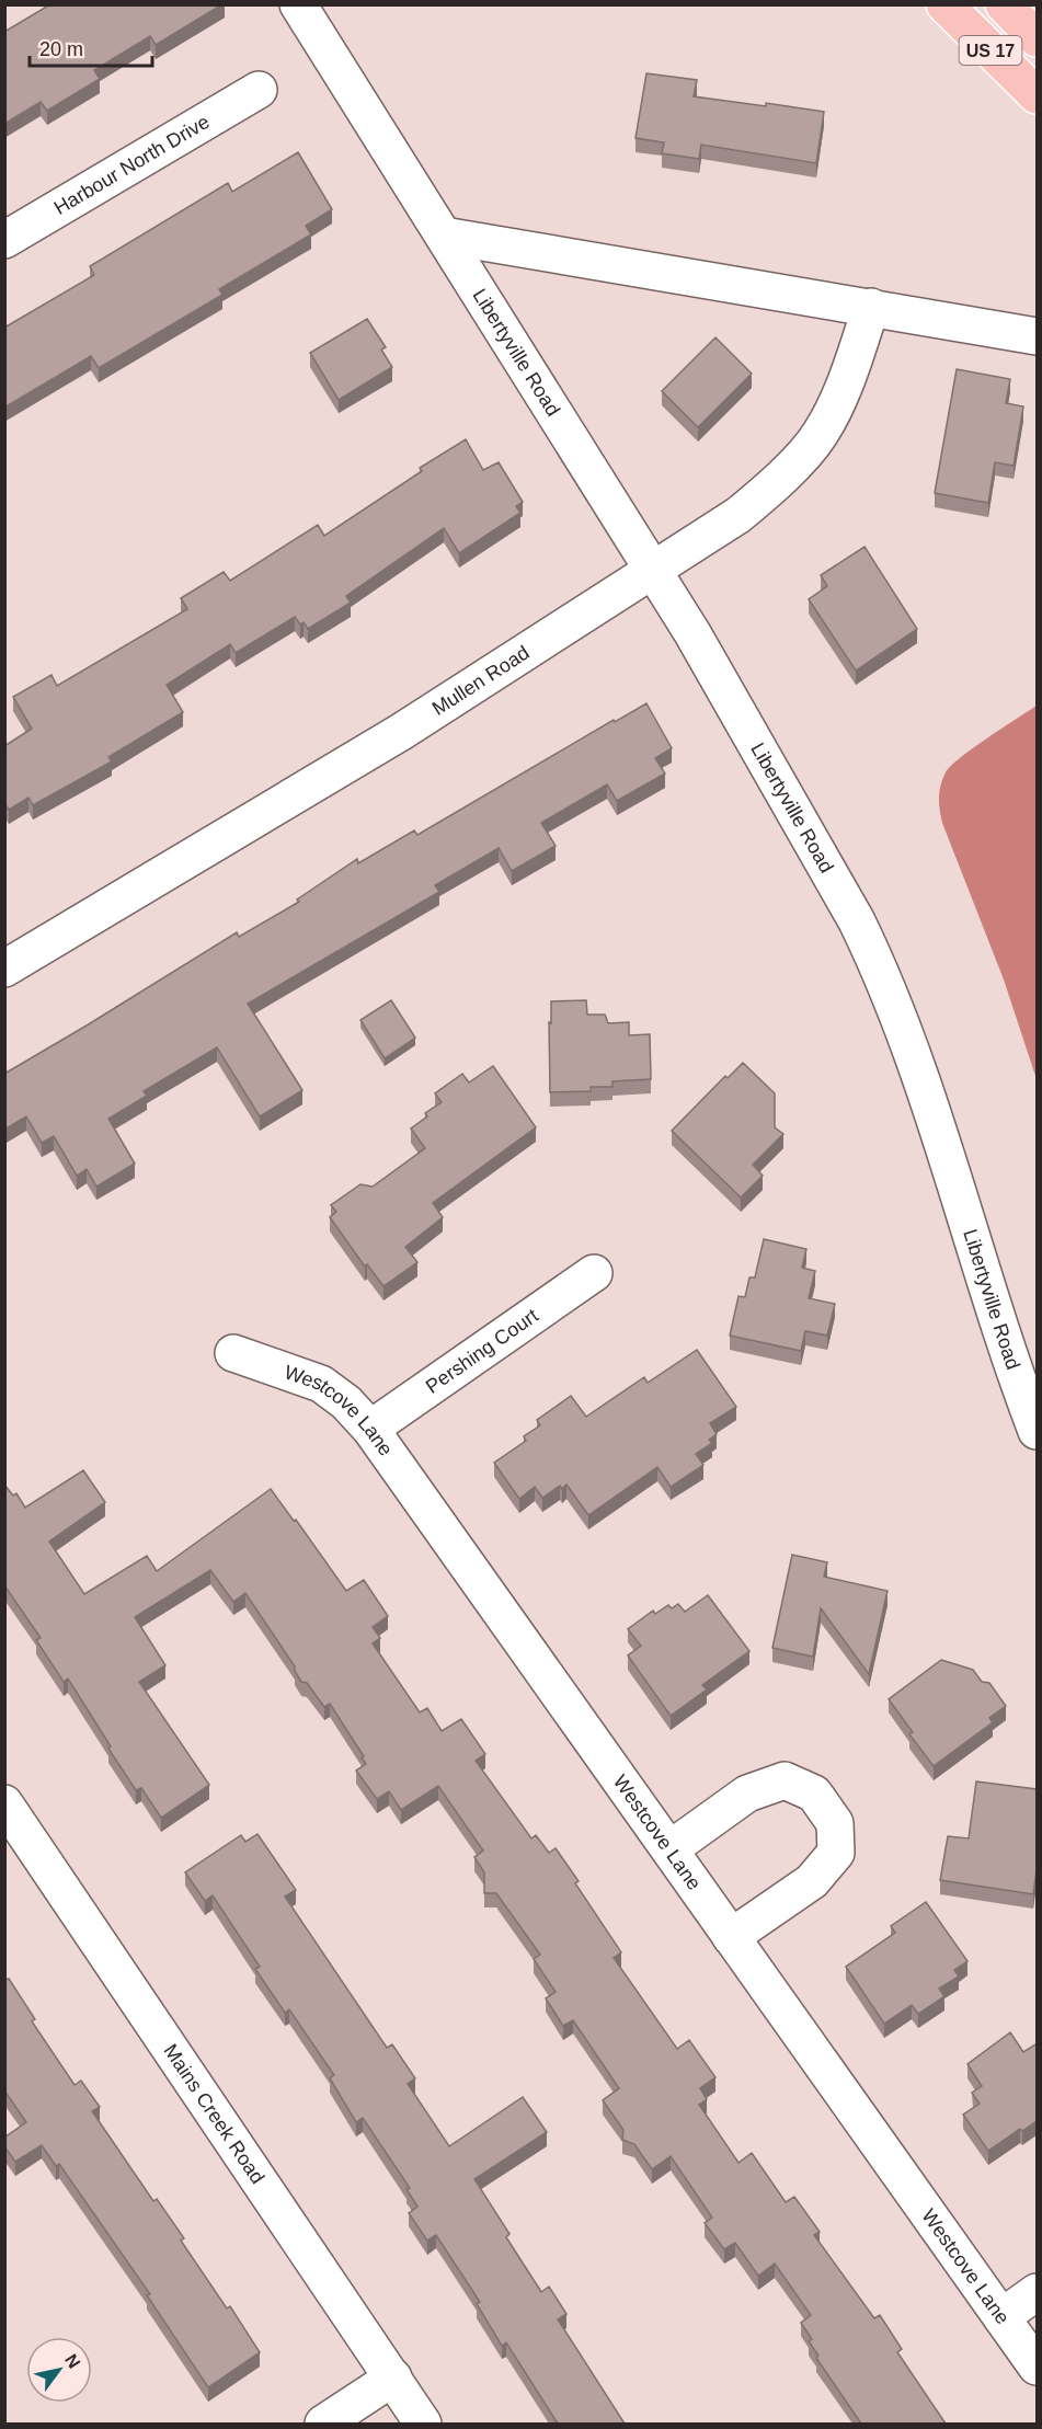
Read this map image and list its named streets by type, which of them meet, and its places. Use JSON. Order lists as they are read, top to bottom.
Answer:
{
  "streets": {
    "highway": ["US 17"],
    "street": [
      "Harbour North Drive",
      "Libertyville Road",
      "Mullen Road",
      "Pershing Court",
      "Westcove Lane",
      "Mains Creek Road"
    ]
  },
  "crossings": [
    ["Libertyville Road", "Mullen Road"],
    ["Pershing Court", "Westcove Lane"]
  ],
  "scale_bar": "20 m",
  "north": "top right"
}
